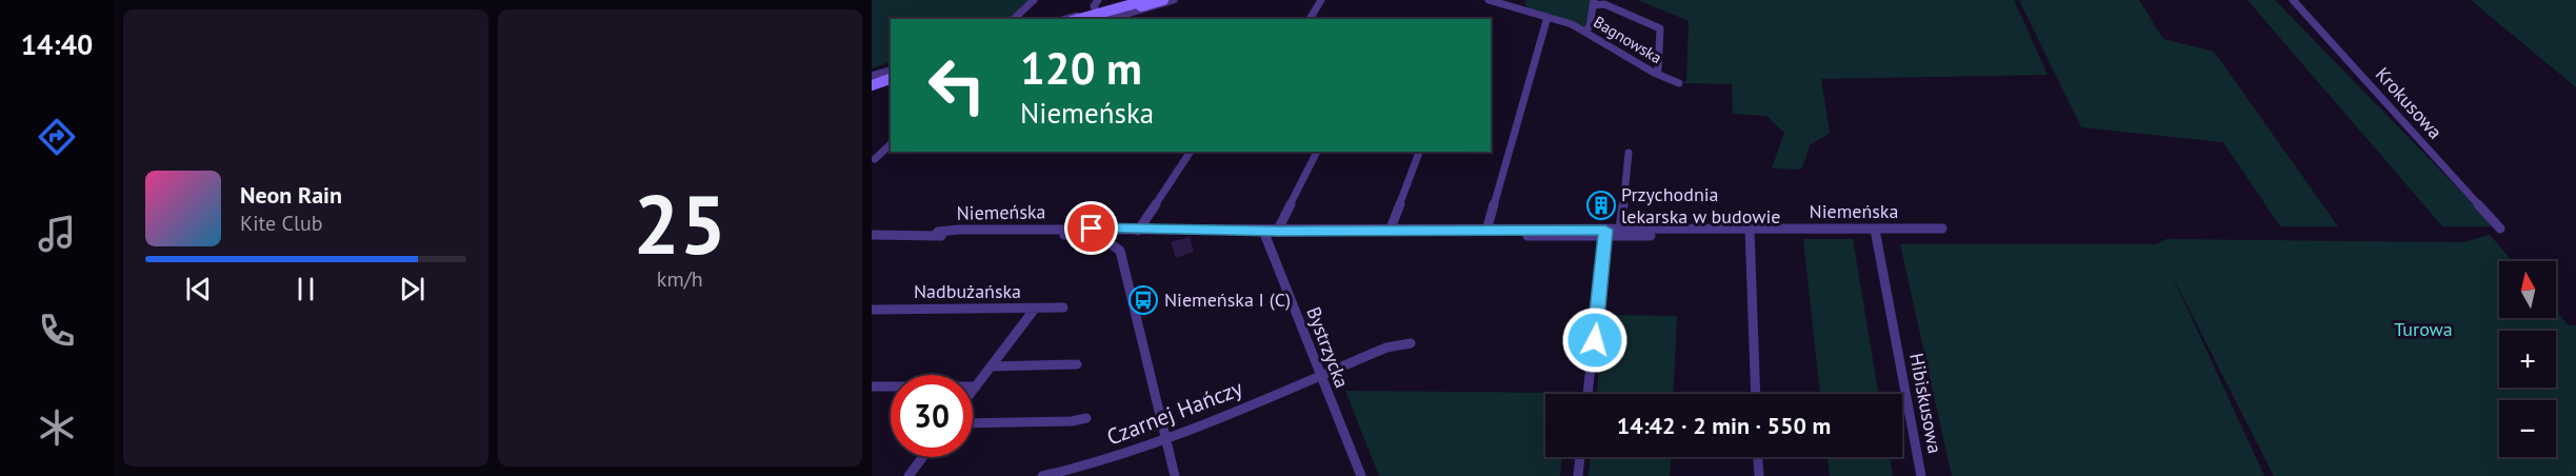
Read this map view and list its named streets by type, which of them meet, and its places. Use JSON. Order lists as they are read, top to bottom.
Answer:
{
  "streets": {
    "street": [
      "Bagnowska",
      "Krokusowa",
      "Niemeńska",
      "Nadbużańska",
      "Bystrzycka",
      "Hibiskusowa",
      "Czarnej Hańczy"
    ]
  },
  "crossings": [
    ["Niemeńska", "Bystrzycka"],
    ["Niemeńska", "Hibiskusowa"],
    ["Niemeńska", "Czarnej Hańczy"],
    ["Bystrzycka", "Czarnej Hańczy"]
  ],
  "parks": ["Turowa"],
  "places": {
    "building": ["Przychodnia lekarska w budowie"],
    "bus stop": ["Niemeńska I (C)"]
  },
  "north": "top",
  "page": {
    "tabs": "14:40",
    "tile": ["25", "km/h"],
    "turn": ["120 m", "Niemeńska"],
    "song": ["Neon Rain", "Kite Club"],
    "map_buttons": ["+", "−"],
    "limit": "30",
    "trip": "14:42 · 2 min · 550 m"
  }
}
